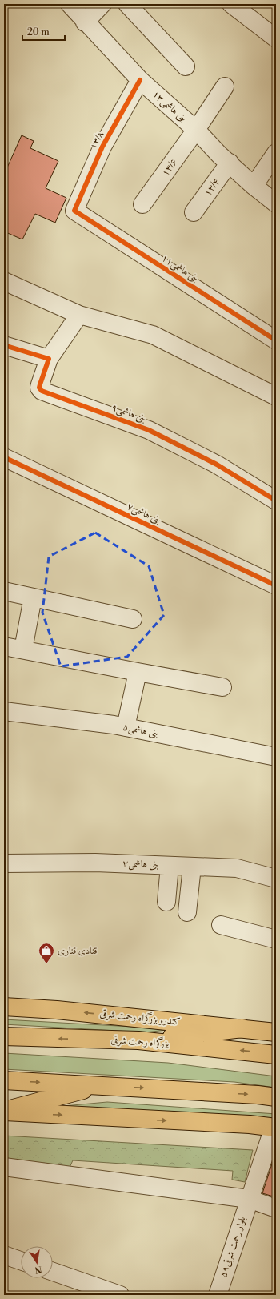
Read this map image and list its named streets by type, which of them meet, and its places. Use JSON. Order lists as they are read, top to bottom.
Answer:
{
  "streets": {
    "main road": ["کندرو بزرگراه رحمت شرقی", "بزرگراه رحمت شرقی"],
    "street": [
      "بنی هاشمی۱۳",
      "۱۳/۸",
      "۱۳/۶",
      "۱۳/۴",
      "بنی هاشمی۱۱",
      "بنی هاشمی۹",
      "بنی هاشمی۷",
      "بنی هاشمی۵",
      "بنی هاشمی۳",
      "۵۹بلوار رحمت شرقی"
    ]
  },
  "crossings": [
    ["بنی هاشمی۱۳", "۱۳/۸"],
    ["بنی هاشمی۱۳", "۱۳/۶"],
    ["بنی هاشمی۱۳", "۱۳/۴"],
    ["۱۳/۸", "بنی هاشمی۱۱"]
  ],
  "places": {
    "shop": ["قنادی قناری"]
  },
  "scale_bar": "20 m",
  "north": "bottom"
}
